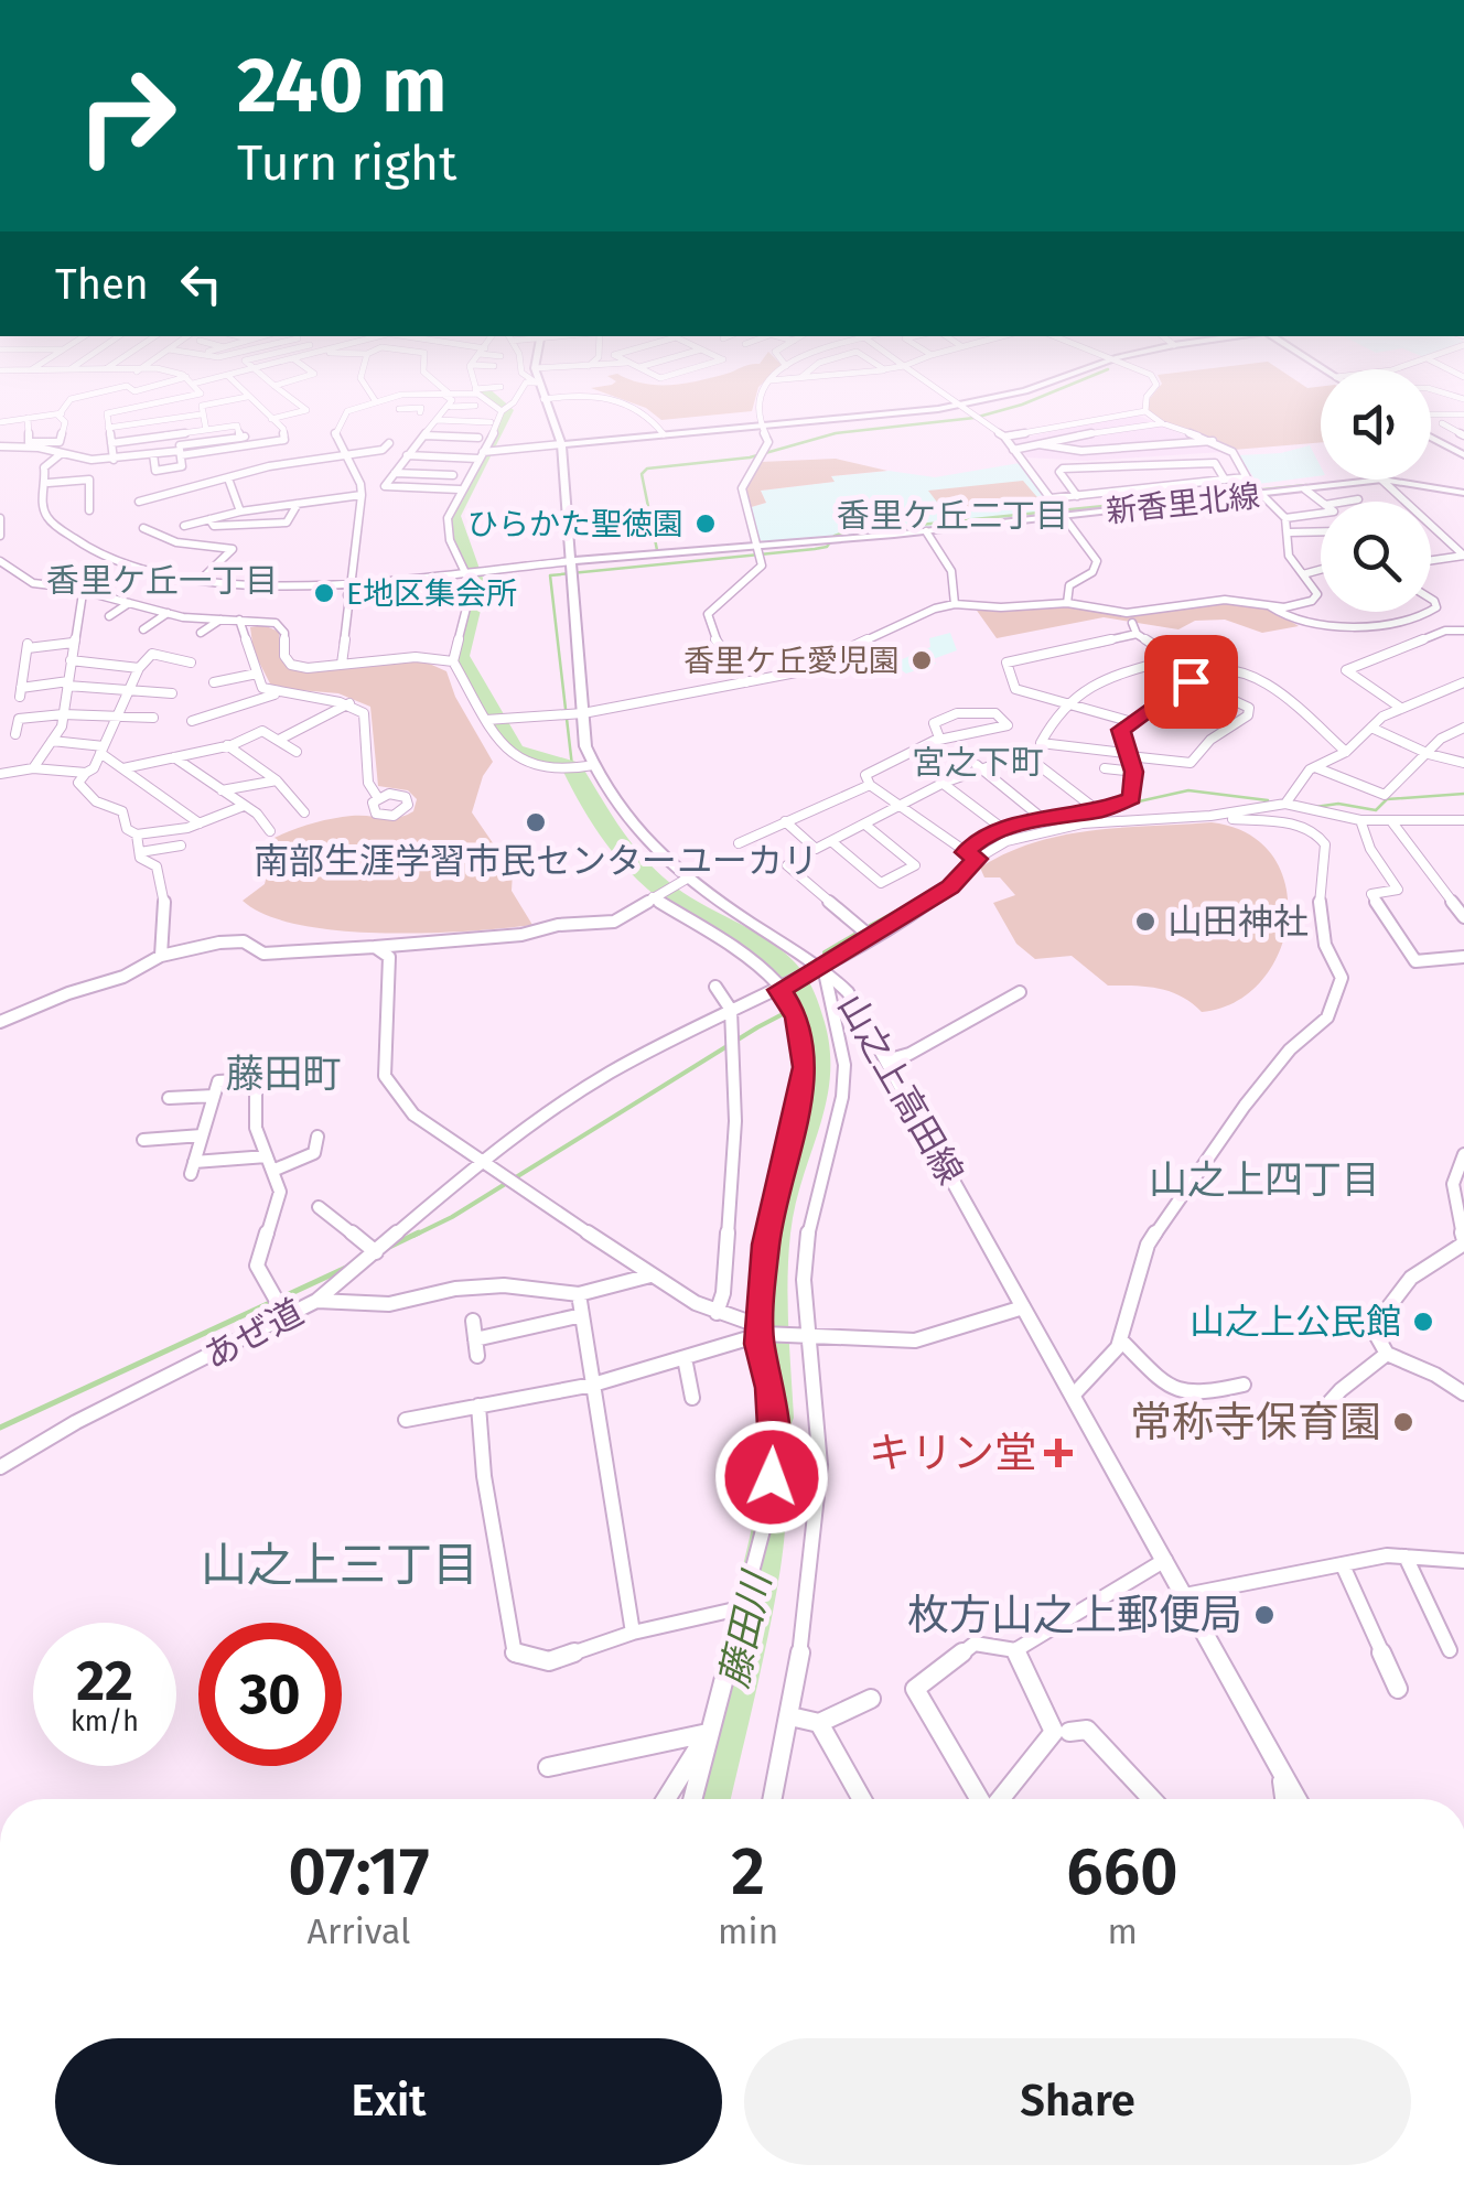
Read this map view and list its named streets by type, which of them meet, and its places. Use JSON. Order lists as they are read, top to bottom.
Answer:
{
  "streets": {
    "street": ["新香里北線", "山之上高田線", "あぜ道"]
  },
  "crossings": [
    ["新香里北線", "山之上高田線"],
    ["山之上高田線", "あぜ道"]
  ],
  "districts": [
    "香里ケ丘二丁目",
    "香里ケ丘一丁目",
    "宮之下町",
    "藤田町",
    "山之上四丁目",
    "山之上三丁目"
  ],
  "water": ["藤田川"],
  "places": {
    "other": [
      "ひらかた聖徳園",
      "E地区集会所",
      "香里ケ丘愛児園",
      "南部生涯学習市民センターユーカリ",
      "山田神社",
      "山之上公民館",
      "常称寺保育園",
      "枚方山之上郵便局"
    ],
    "health": ["キリン堂"]
  },
  "page": {
    "turn": ["240 m", "Turn right"],
    "then": "Then",
    "speed": "22 km/h",
    "limit": "30",
    "eta": [
      "07:17",
      "Arrival",
      "2",
      "min",
      "660",
      "m"
    ],
    "buttons": ["Exit", "Share"]
  }
}
